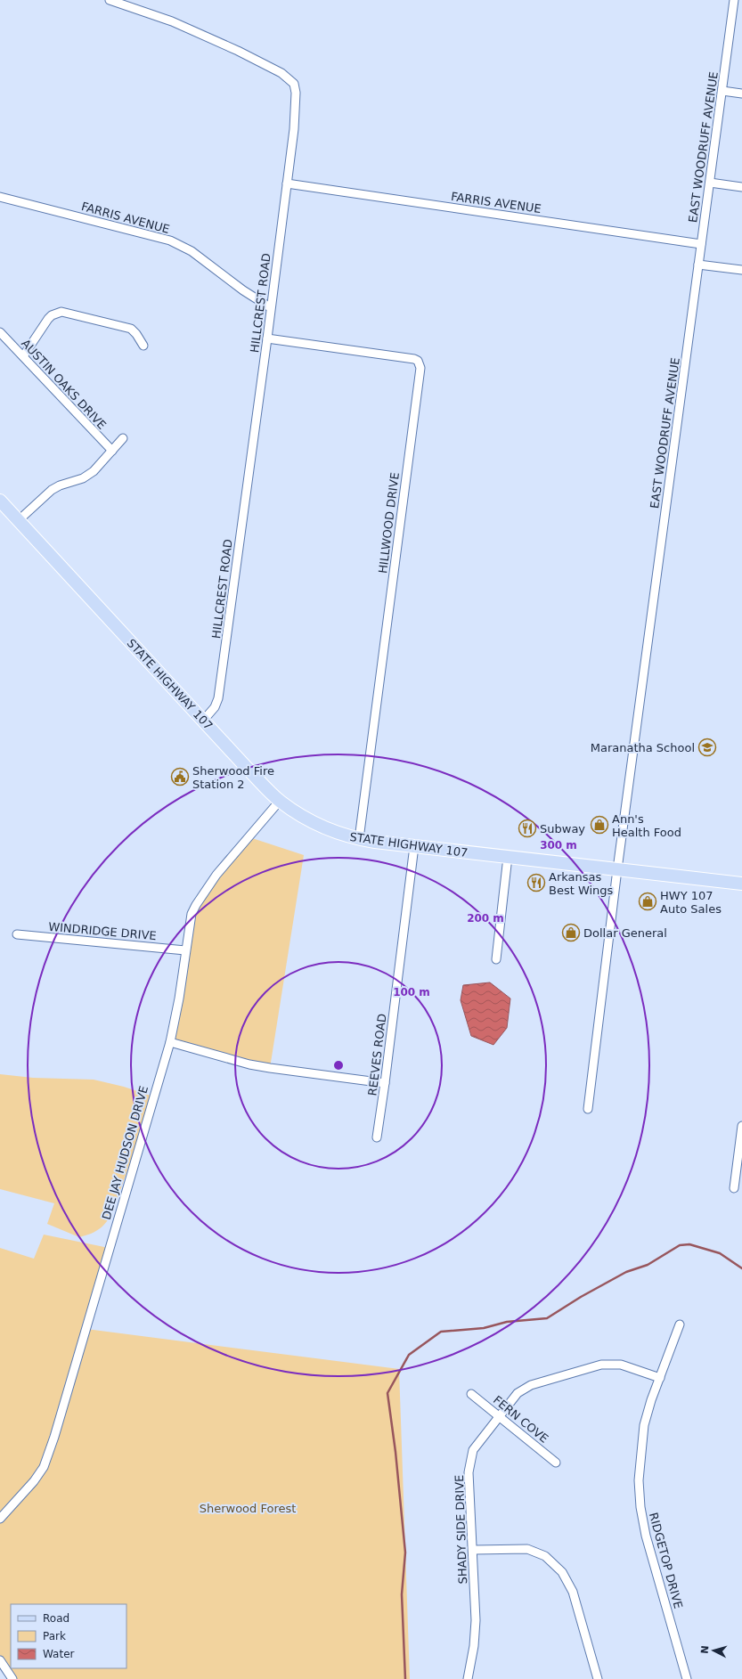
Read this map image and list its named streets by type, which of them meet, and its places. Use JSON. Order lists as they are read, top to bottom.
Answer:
{
  "streets": {
    "main road": ["STATE HIGHWAY 107"],
    "street": [
      "EAST WOODRUFF AVENUE",
      "FARRIS AVENUE",
      "HILLCREST ROAD",
      "AUSTIN OAKS DRIVE",
      "HILLWOOD DRIVE",
      "WINDRIDGE DRIVE",
      "REEVES ROAD",
      "DEE JAY HUDSON DRIVE",
      "FERN COVE",
      "SHADY SIDE DRIVE",
      "RIDGETOP DRIVE"
    ]
  },
  "crossings": [
    ["EAST WOODRUFF AVENUE", "FARRIS AVENUE"],
    ["EAST WOODRUFF AVENUE", "STATE HIGHWAY 107"],
    ["FARRIS AVENUE", "HILLCREST ROAD"],
    ["HILLCREST ROAD", "HILLWOOD DRIVE"],
    ["HILLCREST ROAD", "STATE HIGHWAY 107"],
    ["HILLWOOD DRIVE", "STATE HIGHWAY 107"],
    ["STATE HIGHWAY 107", "REEVES ROAD"],
    ["STATE HIGHWAY 107", "DEE JAY HUDSON DRIVE"],
    ["WINDRIDGE DRIVE", "DEE JAY HUDSON DRIVE"],
    ["FERN COVE", "SHADY SIDE DRIVE"],
    ["SHADY SIDE DRIVE", "RIDGETOP DRIVE"]
  ],
  "parks": ["Sherwood Forest"],
  "places": {
    "school or university": ["Maranatha School"],
    "public building": ["Sherwood Fire Station 2"],
    "shop": ["Ann's Health Food", "HWY 107 Auto Sales", "Dollar General"],
    "restaurant": ["Subway", "Arkansas Best Wings"]
  },
  "legend": ["Road", "Park", "Water"],
  "north": "left",
  "rings": ["300 m", "200 m", "100 m"]
}
